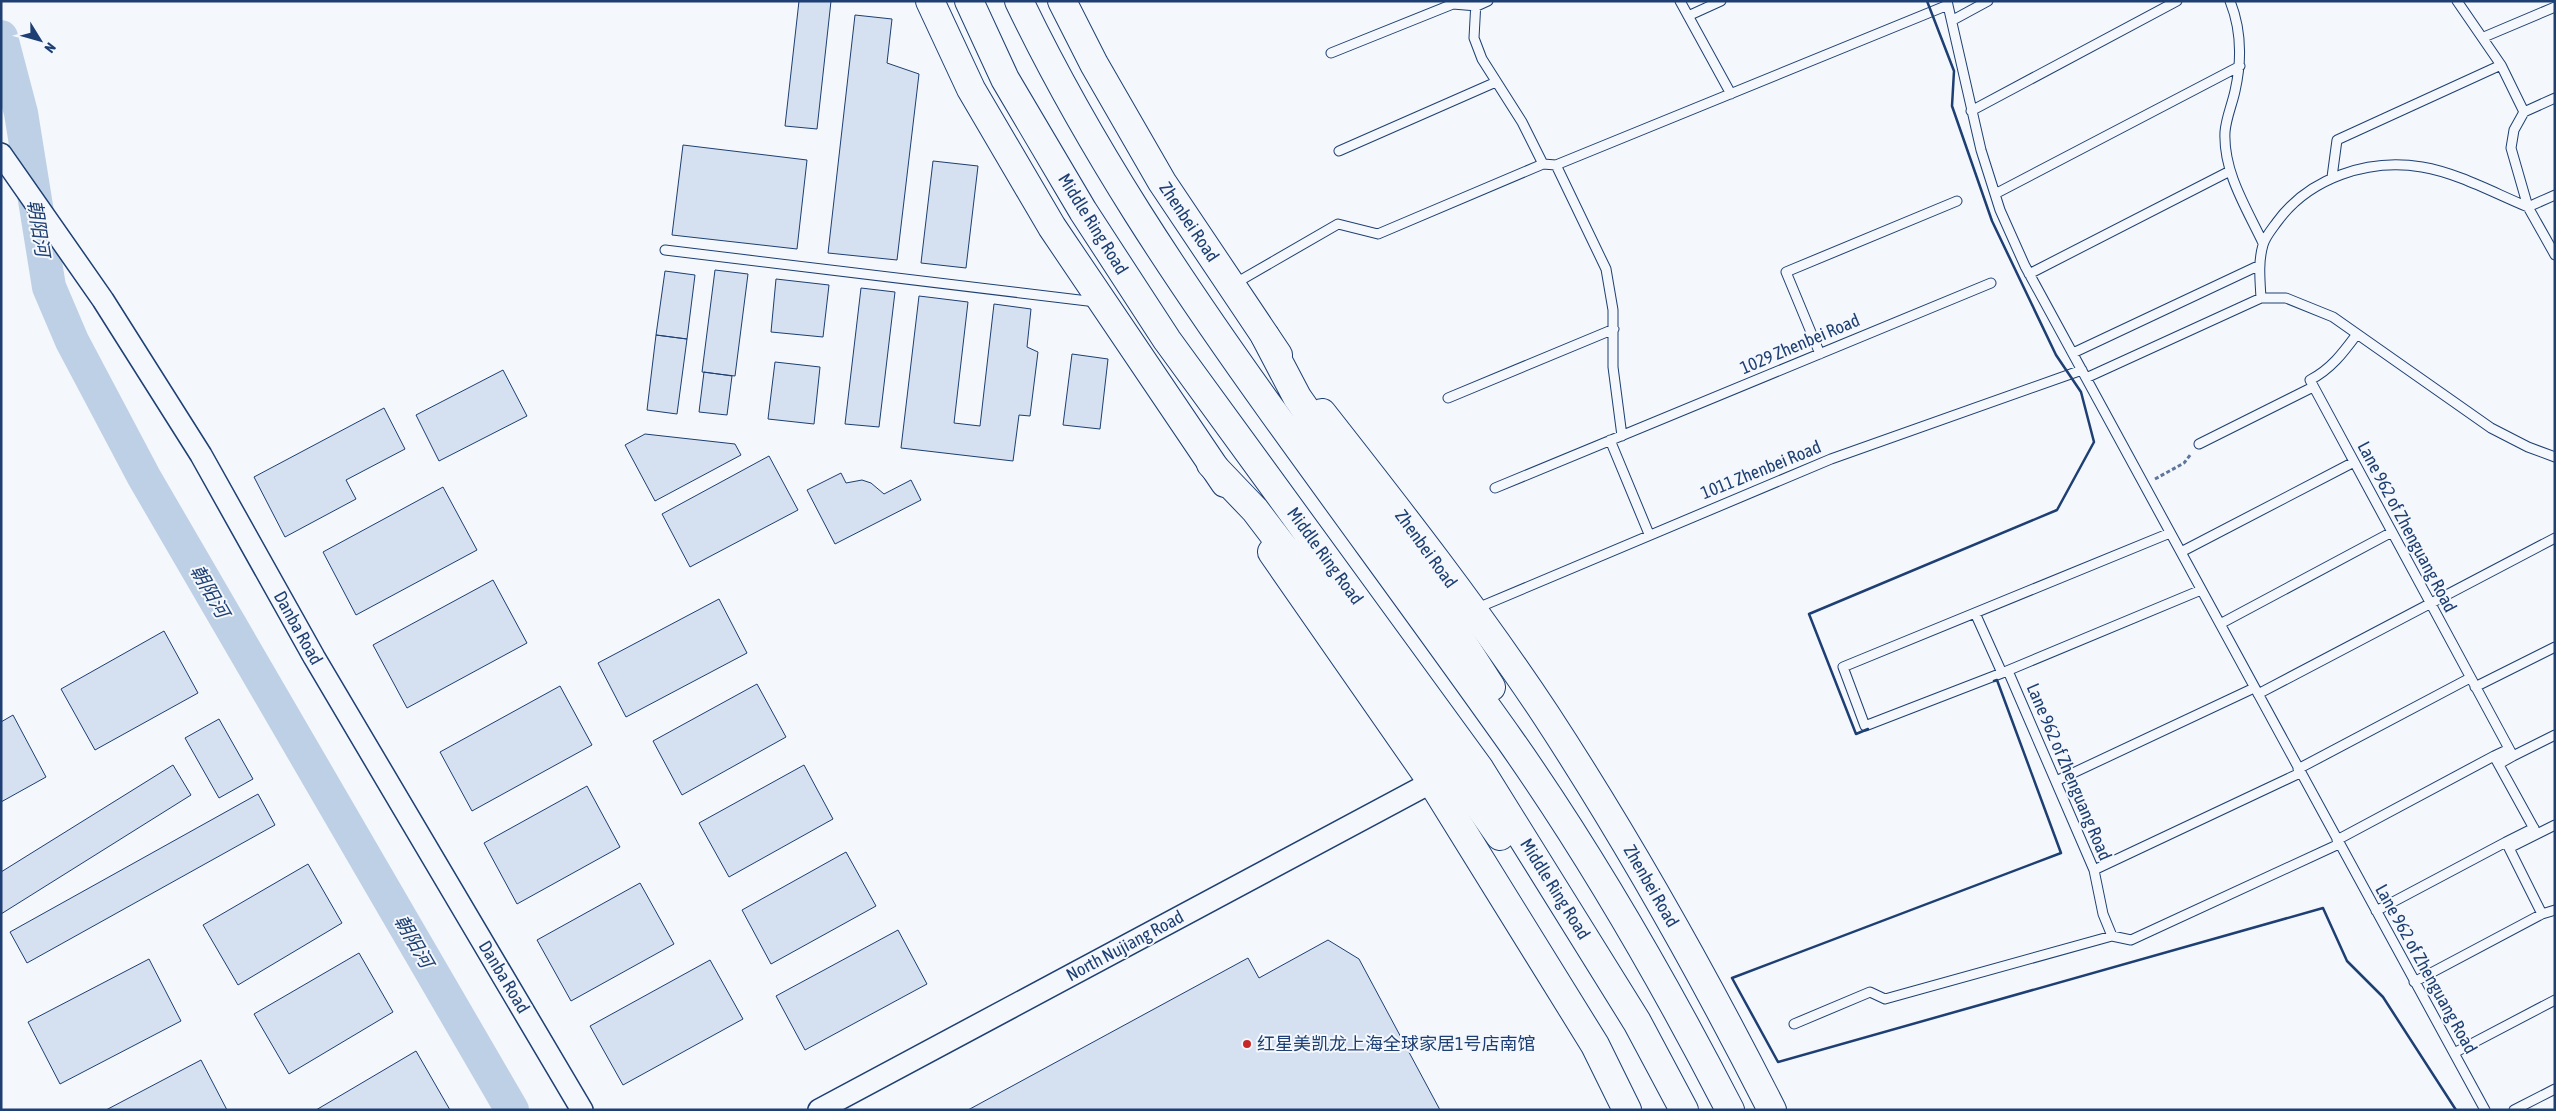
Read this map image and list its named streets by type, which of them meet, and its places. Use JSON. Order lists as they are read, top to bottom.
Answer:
{
  "streets": {
    "main road": ["Zhenbei Road", "Middle Ring Road"],
    "street": ["Danba Road", "North Nujiang Road"],
    "lane": ["1029 Zhenbei Road", "1011 Zhenbei Road", "Lane 962 of Zhenguang Road"]
  },
  "crossings": [
    ["Zhenbei Road", "1011 Zhenbei Road"],
    ["1011 Zhenbei Road", "Lane 962 of Zhenguang Road"]
  ],
  "water": ["朝阳河"],
  "places": ["红星美凯龙上海全球家居1号店南馆"],
  "north": "bottom right"
}
